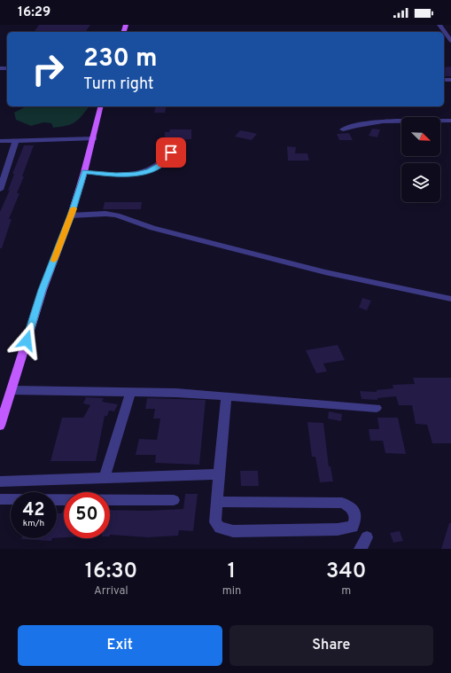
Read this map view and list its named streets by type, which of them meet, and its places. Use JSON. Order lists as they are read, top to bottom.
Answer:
{
  "north": "bottom right",
  "page": {
    "status": "16:29",
    "turn": ["230 m", "Turn right"],
    "speed": "42 km/h",
    "limit": "50",
    "eta": [
      "16:30",
      "Arrival",
      "1",
      "min",
      "340",
      "m"
    ],
    "buttons": ["Exit", "Share"]
  }
}
